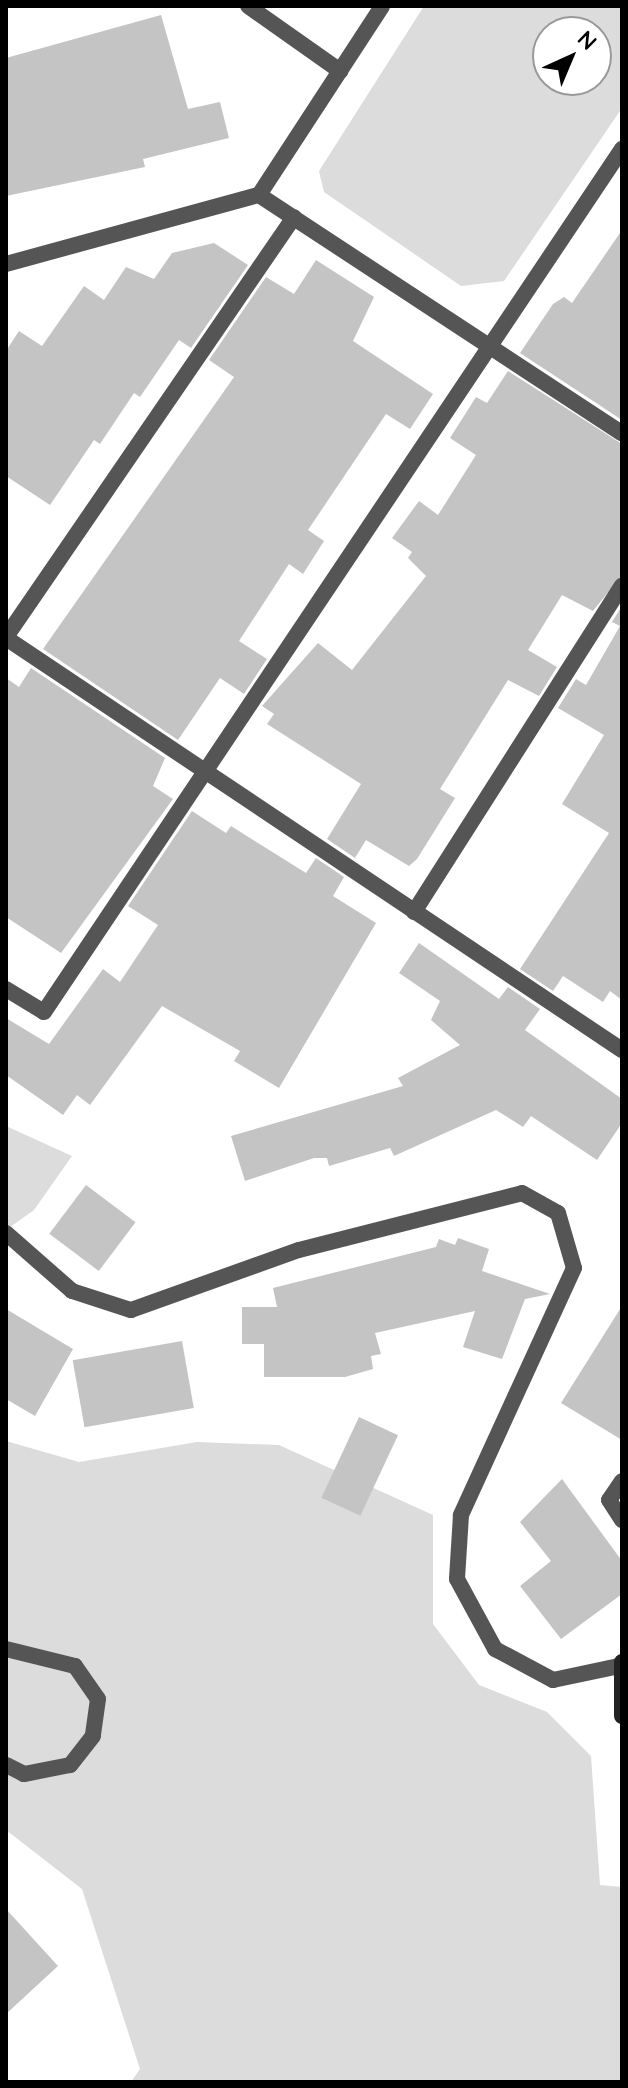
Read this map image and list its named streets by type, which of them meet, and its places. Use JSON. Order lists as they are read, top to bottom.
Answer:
{
  "north": "top right"
}
